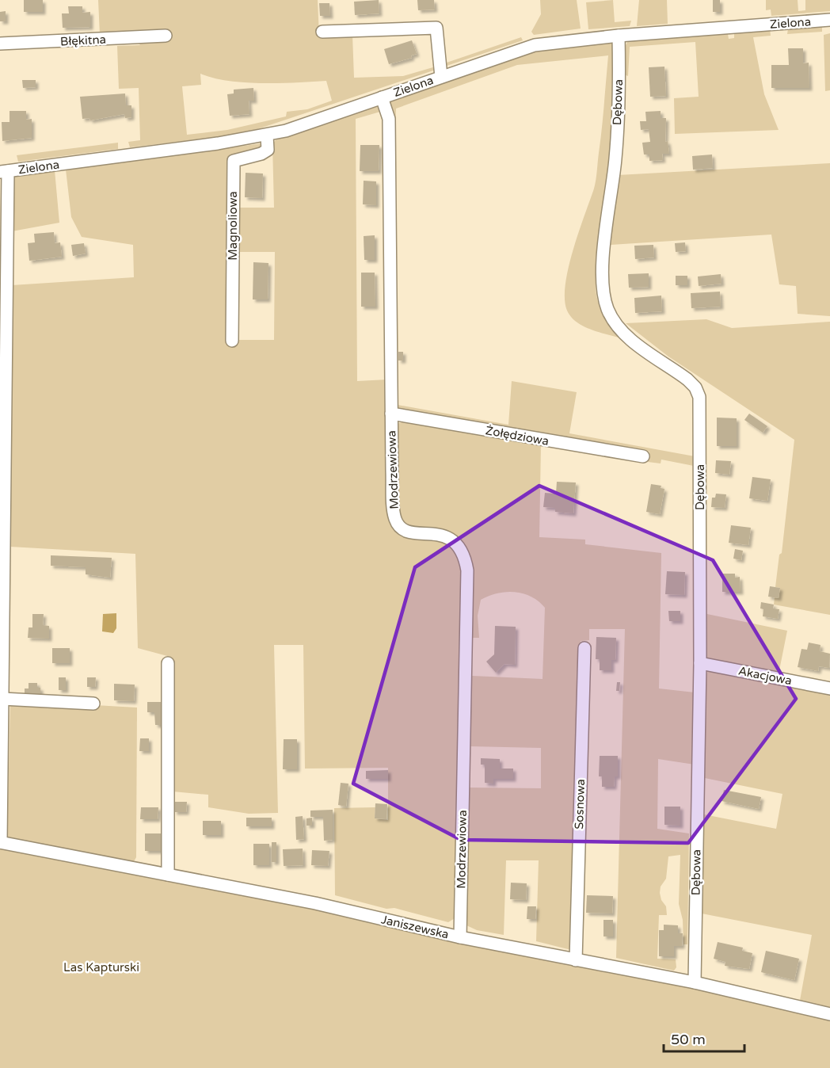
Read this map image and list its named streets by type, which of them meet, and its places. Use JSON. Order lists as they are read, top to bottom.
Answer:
{
  "streets": {
    "street": [
      "Zielona",
      "Błękitna",
      "Dębowa",
      "Magnoliowa",
      "Żołędziowa",
      "Modrzewiowa",
      "Akacjowa",
      "Sosnowa",
      "Janiszewska"
    ]
  },
  "crossings": [
    ["Zielona", "Dębowa"],
    ["Zielona", "Magnoliowa"],
    ["Zielona", "Modrzewiowa"],
    ["Dębowa", "Akacjowa"],
    ["Dębowa", "Janiszewska"],
    ["Żołędziowa", "Modrzewiowa"],
    ["Modrzewiowa", "Janiszewska"],
    ["Sosnowa", "Janiszewska"]
  ],
  "parks": ["Las Kapturski"],
  "scale_bar": "50 m"
}
